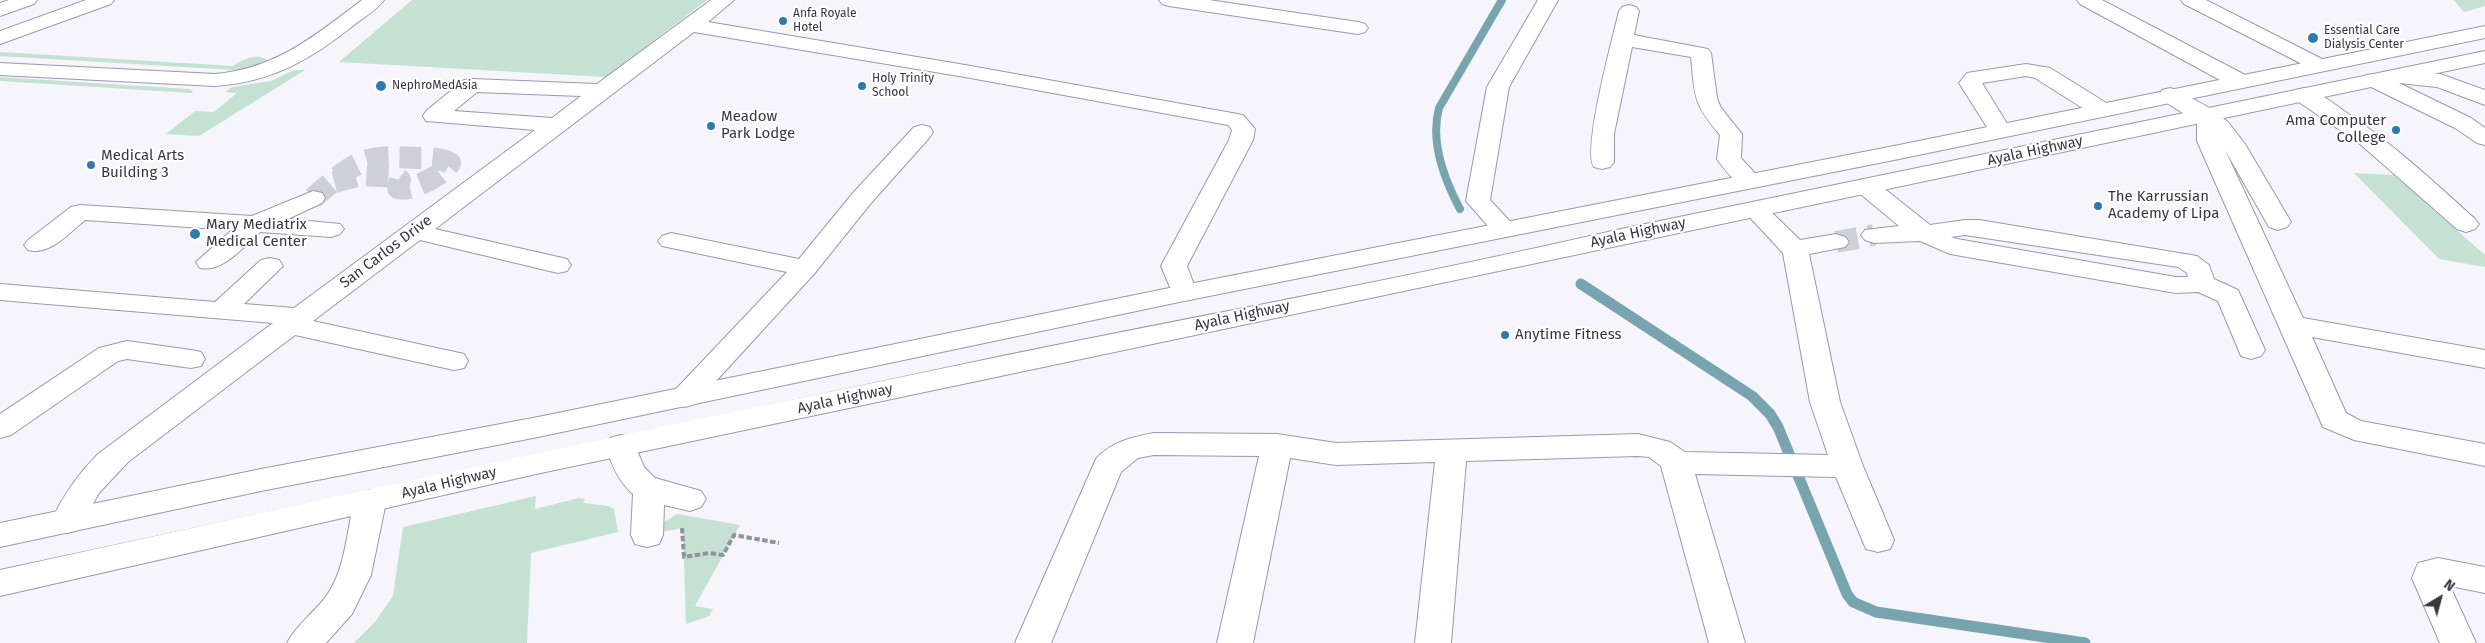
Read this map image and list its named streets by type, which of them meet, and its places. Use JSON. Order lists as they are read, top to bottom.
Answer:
{
  "streets": {
    "main road": ["Ayala Highway", "San Carlos Drive"]
  },
  "crossings": [
    ["Ayala Highway", "San Carlos Drive"]
  ],
  "places": [
    "Anfa Royale Hotel",
    "Essential Care Dialysis Center",
    "NephroMedAsia",
    "Holy Trinity School",
    "Meadow Park Lodge",
    "Ama Computer College",
    "Medical Arts Building 3",
    "The Karrussian Academy of Lipa",
    "Mary Mediatrix Medical Center",
    "Anytime Fitness"
  ],
  "north": "top right"
}
